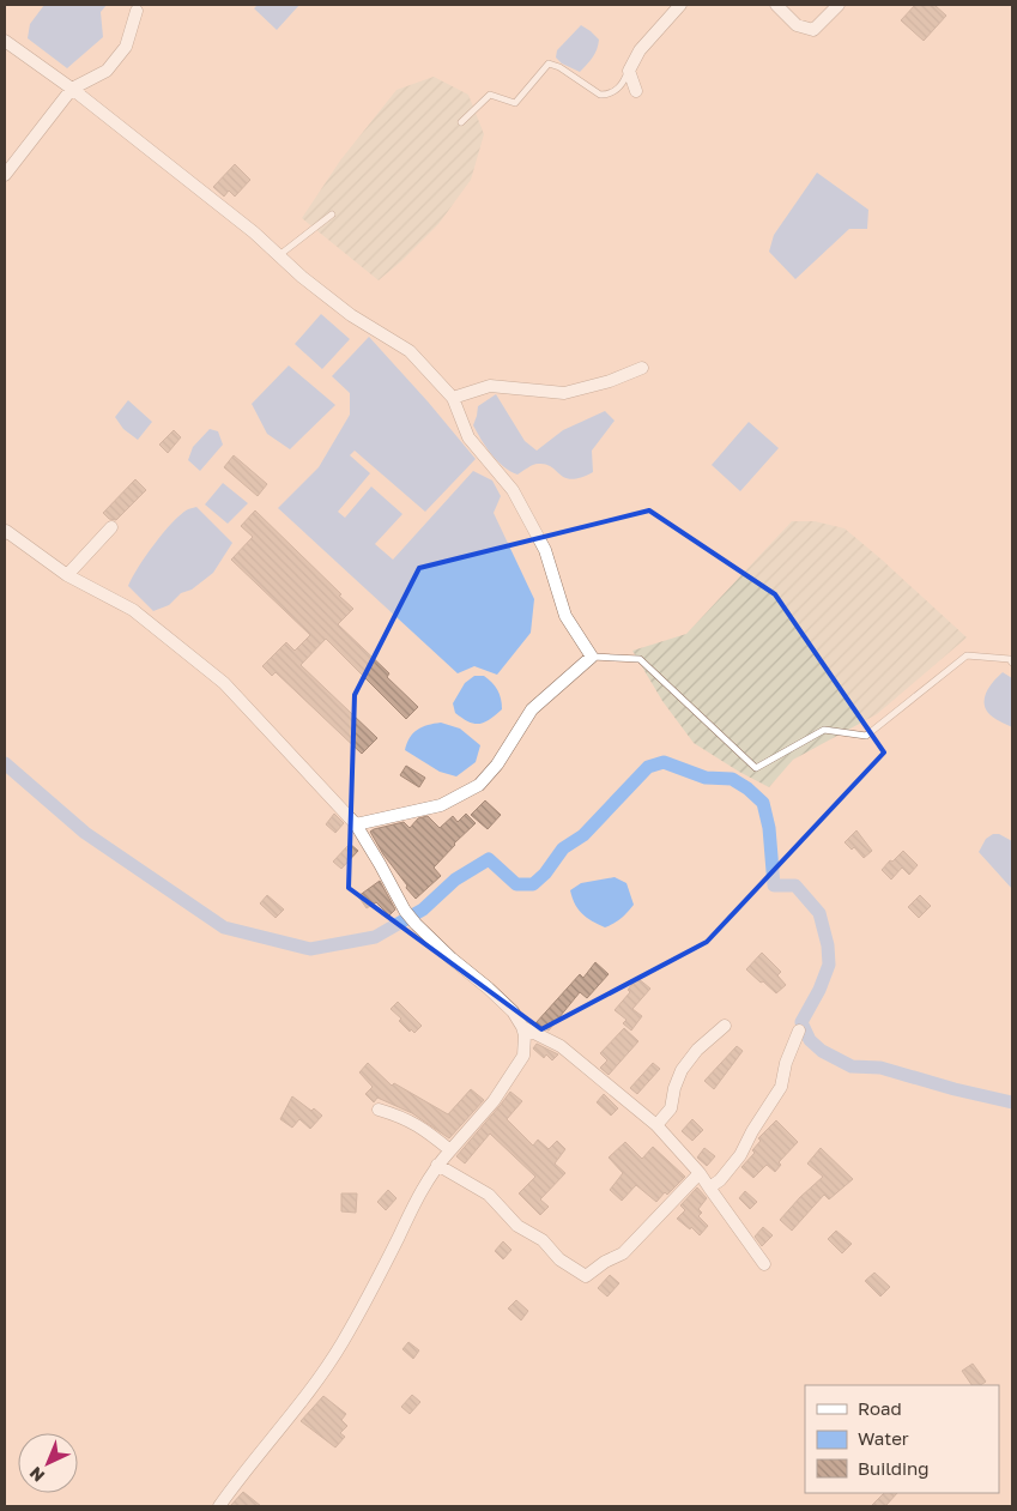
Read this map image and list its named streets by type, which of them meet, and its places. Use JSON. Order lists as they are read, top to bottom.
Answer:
{
  "legend": ["Road", "Water", "Building"],
  "north": "bottom left"
}
